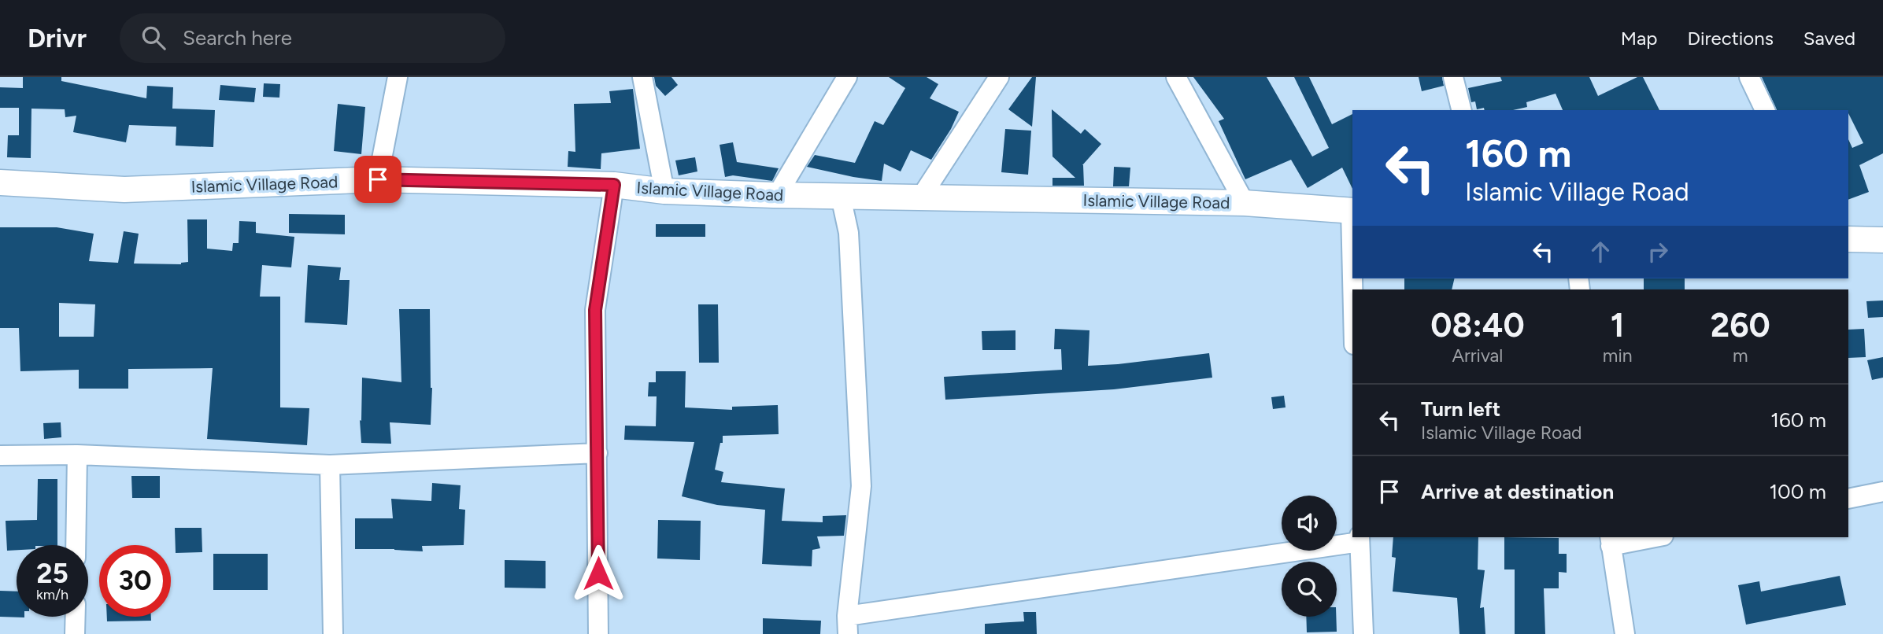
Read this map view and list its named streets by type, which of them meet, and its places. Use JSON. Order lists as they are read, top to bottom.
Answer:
{
  "streets": {
    "street": ["Islamic Village Road"]
  },
  "page": {
    "header": "Drivr",
    "search": "Search here",
    "nav": ["Map", "Directions", "Saved"],
    "turn": ["160 m", "Islamic Village Road"],
    "eta": [
      "08:40",
      "Arrival",
      "1",
      "min",
      "260",
      "m"
    ],
    "list": [
      {
        "name": "Turn left",
        "note": "Islamic Village Road",
        "value": "160 m"
      },
      {
        "name": "Arrive at destination",
        "value": "100 m"
      }
    ],
    "speed": "25 km/h",
    "limit": "30"
  }
}
